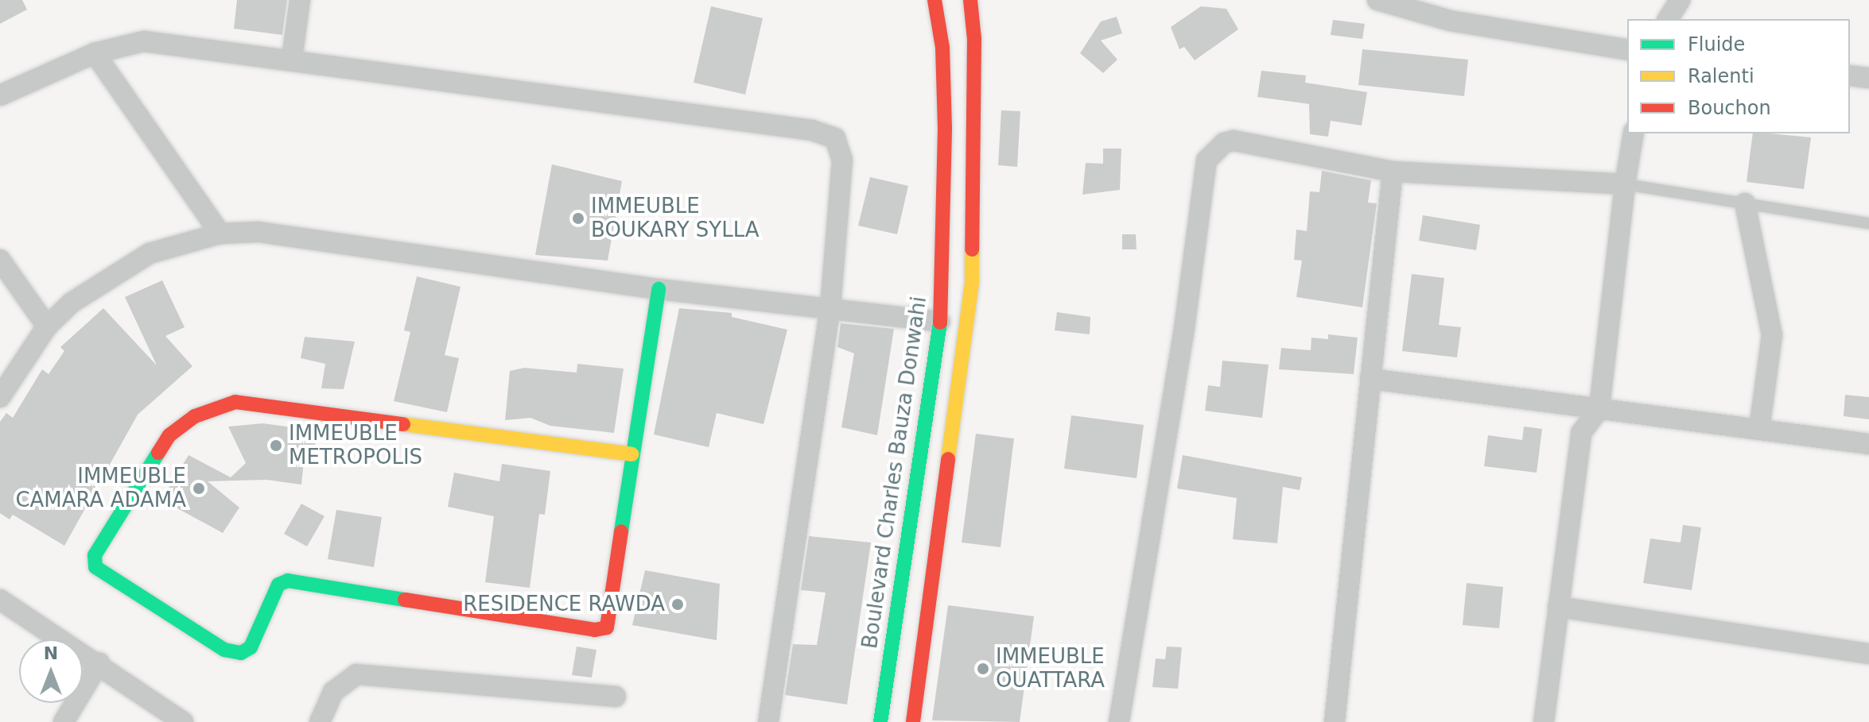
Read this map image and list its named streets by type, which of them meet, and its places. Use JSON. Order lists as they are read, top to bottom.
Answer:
{
  "streets": {
    "street": ["Boulevard Charles Bauza Donwahi"]
  },
  "places": [
    "IMMEUBLE BOUKARY SYLLA",
    "IMMEUBLE METROPOLIS",
    "IMMEUBLE CAMARA ADAMA",
    "RESIDENCE RAWDA",
    "IMMEUBLE OUATTARA"
  ],
  "legend": ["Fluide", "Ralenti", "Bouchon"],
  "north": "top"
}
